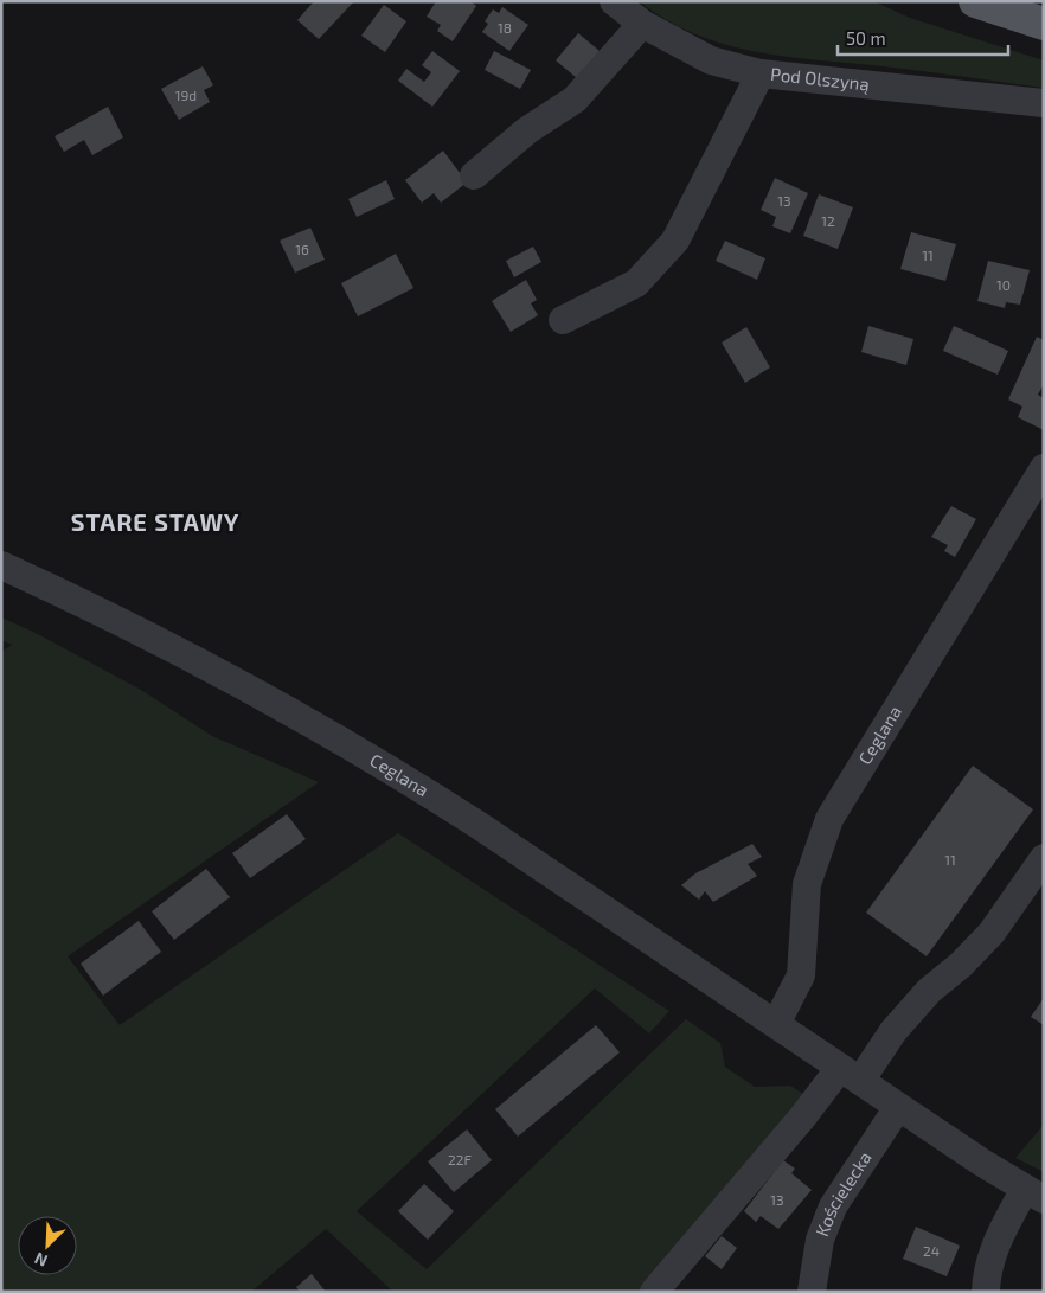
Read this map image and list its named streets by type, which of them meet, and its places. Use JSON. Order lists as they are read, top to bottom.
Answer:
{
  "streets": {
    "street": ["Pod Olszyną", "Ceglana", "Kościelecka"]
  },
  "crossings": [
    ["Ceglana", "Kościelecka"]
  ],
  "districts": ["STARE STAWY"],
  "house_numbers": [
    "18",
    "19d",
    "13",
    "12",
    "16",
    "11",
    "10",
    "11",
    "22F",
    "13",
    "24"
  ],
  "scale_bar": "50 m",
  "north": "bottom left"
}
